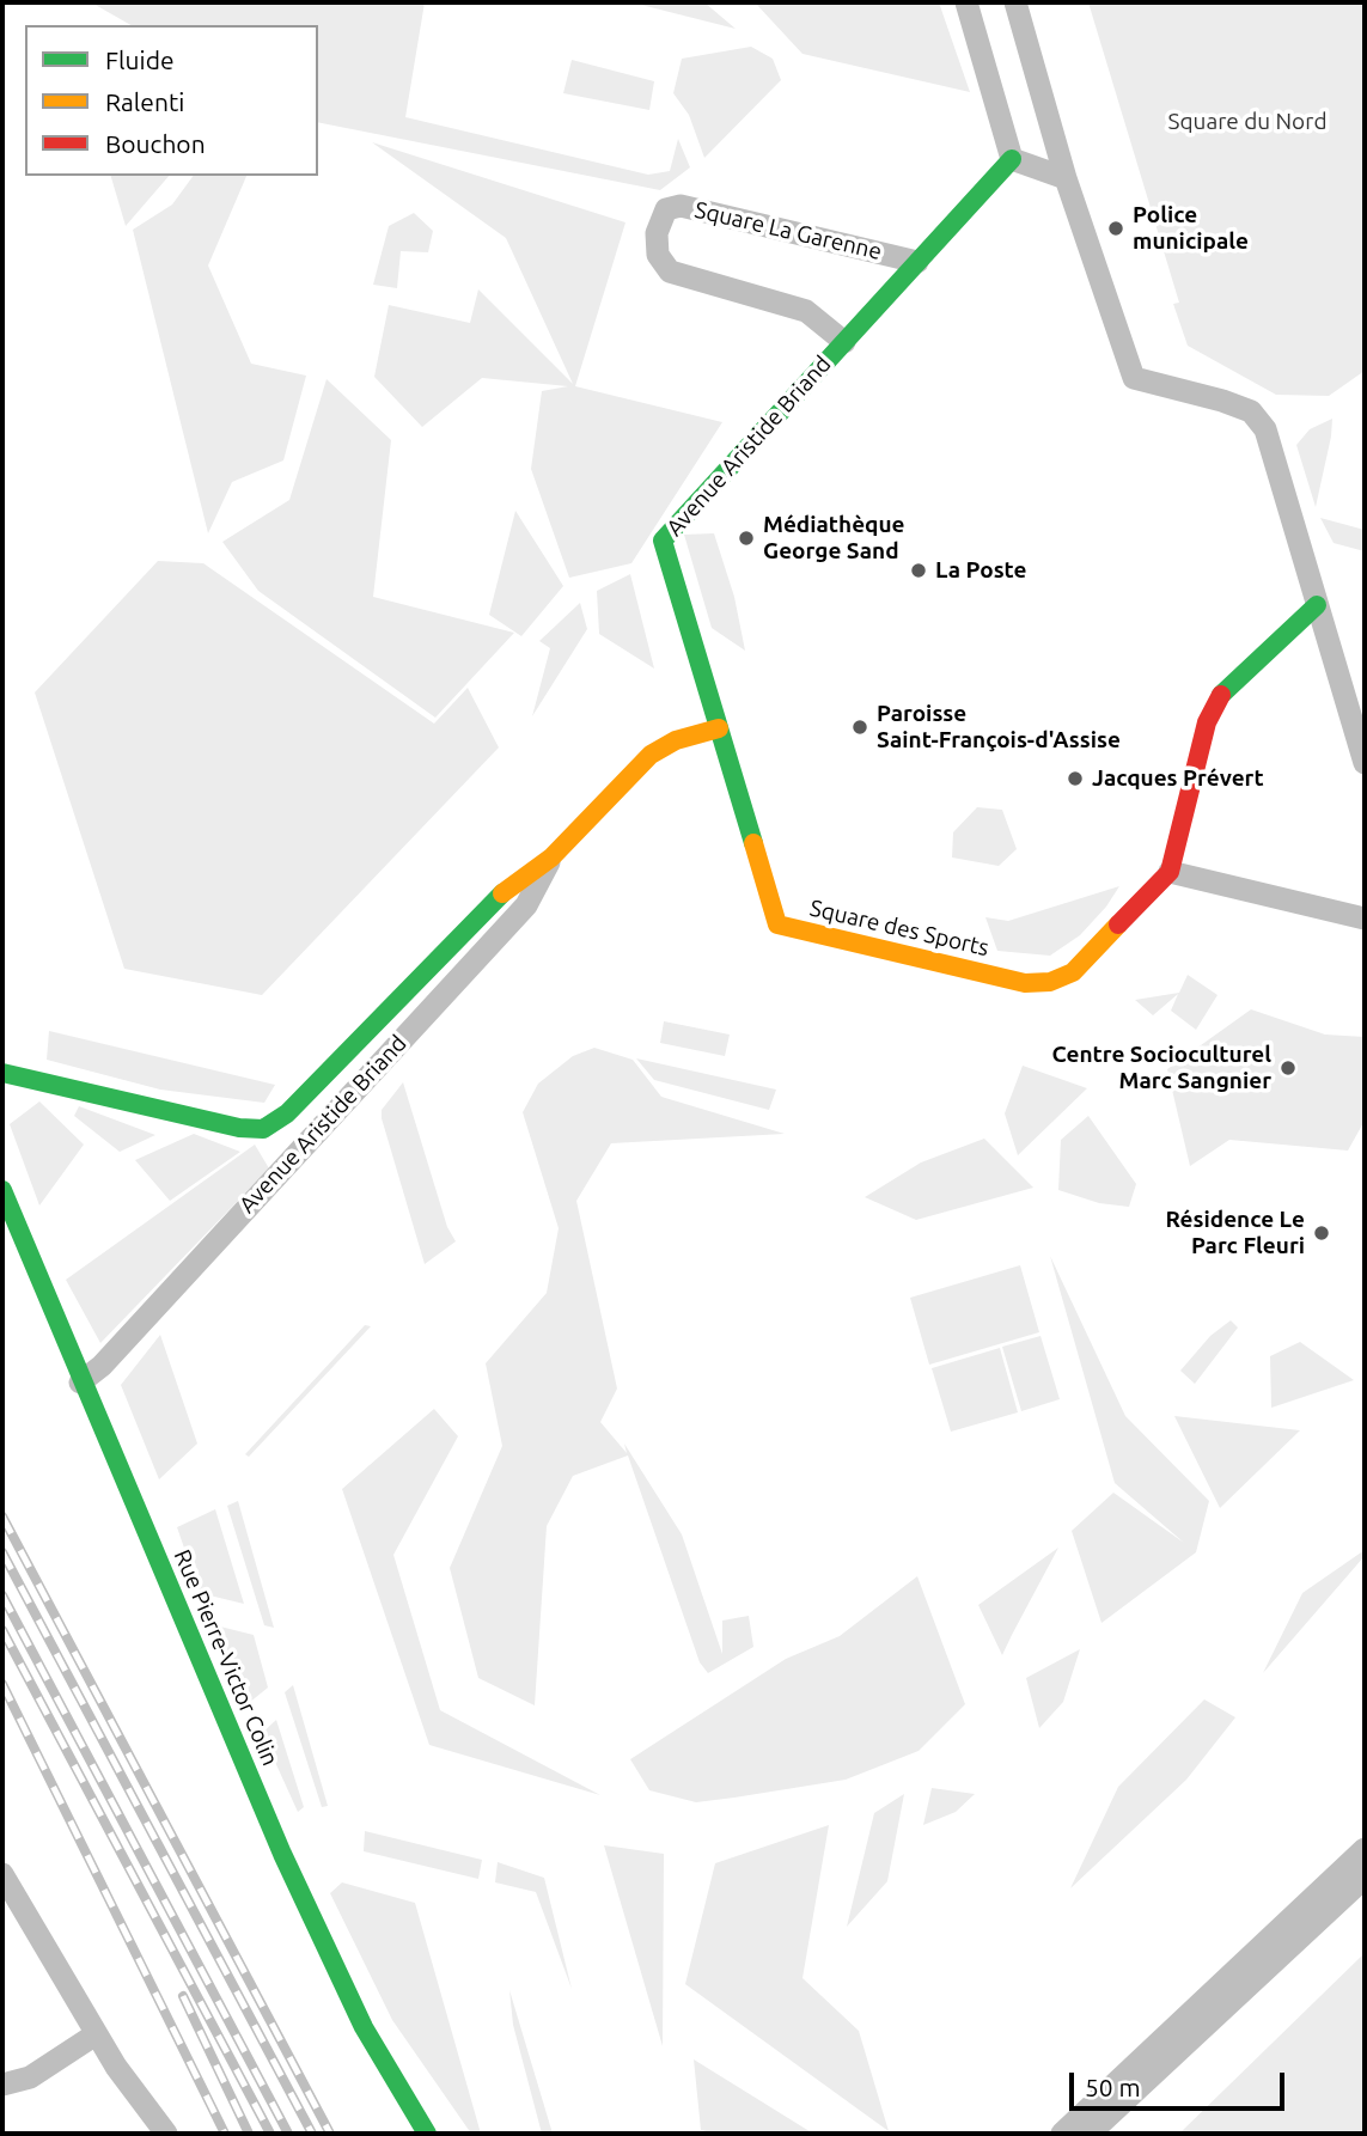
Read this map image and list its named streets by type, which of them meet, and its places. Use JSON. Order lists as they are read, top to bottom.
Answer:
{
  "streets": {
    "street": [
      "Square La Garenne",
      "Avenue Aristide Briand",
      "Square des Sports",
      "Rue Pierre-Victor Colin"
    ]
  },
  "crossings": [
    ["Square La Garenne", "Avenue Aristide Briand"],
    ["Avenue Aristide Briand", "Square des Sports"],
    ["Avenue Aristide Briand", "Rue Pierre-Victor Colin"]
  ],
  "parks": ["Square du Nord"],
  "places": [
    "Police municipale",
    "Médiathèque George Sand",
    "La Poste",
    "Paroisse Saint-François-d'Assise",
    "Jacques Prévert",
    "Centre Socioculturel Marc Sangnier",
    "Résidence Le Parc Fleuri"
  ],
  "legend": ["Fluide", "Ralenti", "Bouchon"],
  "scale_bar": "50 m"
}
